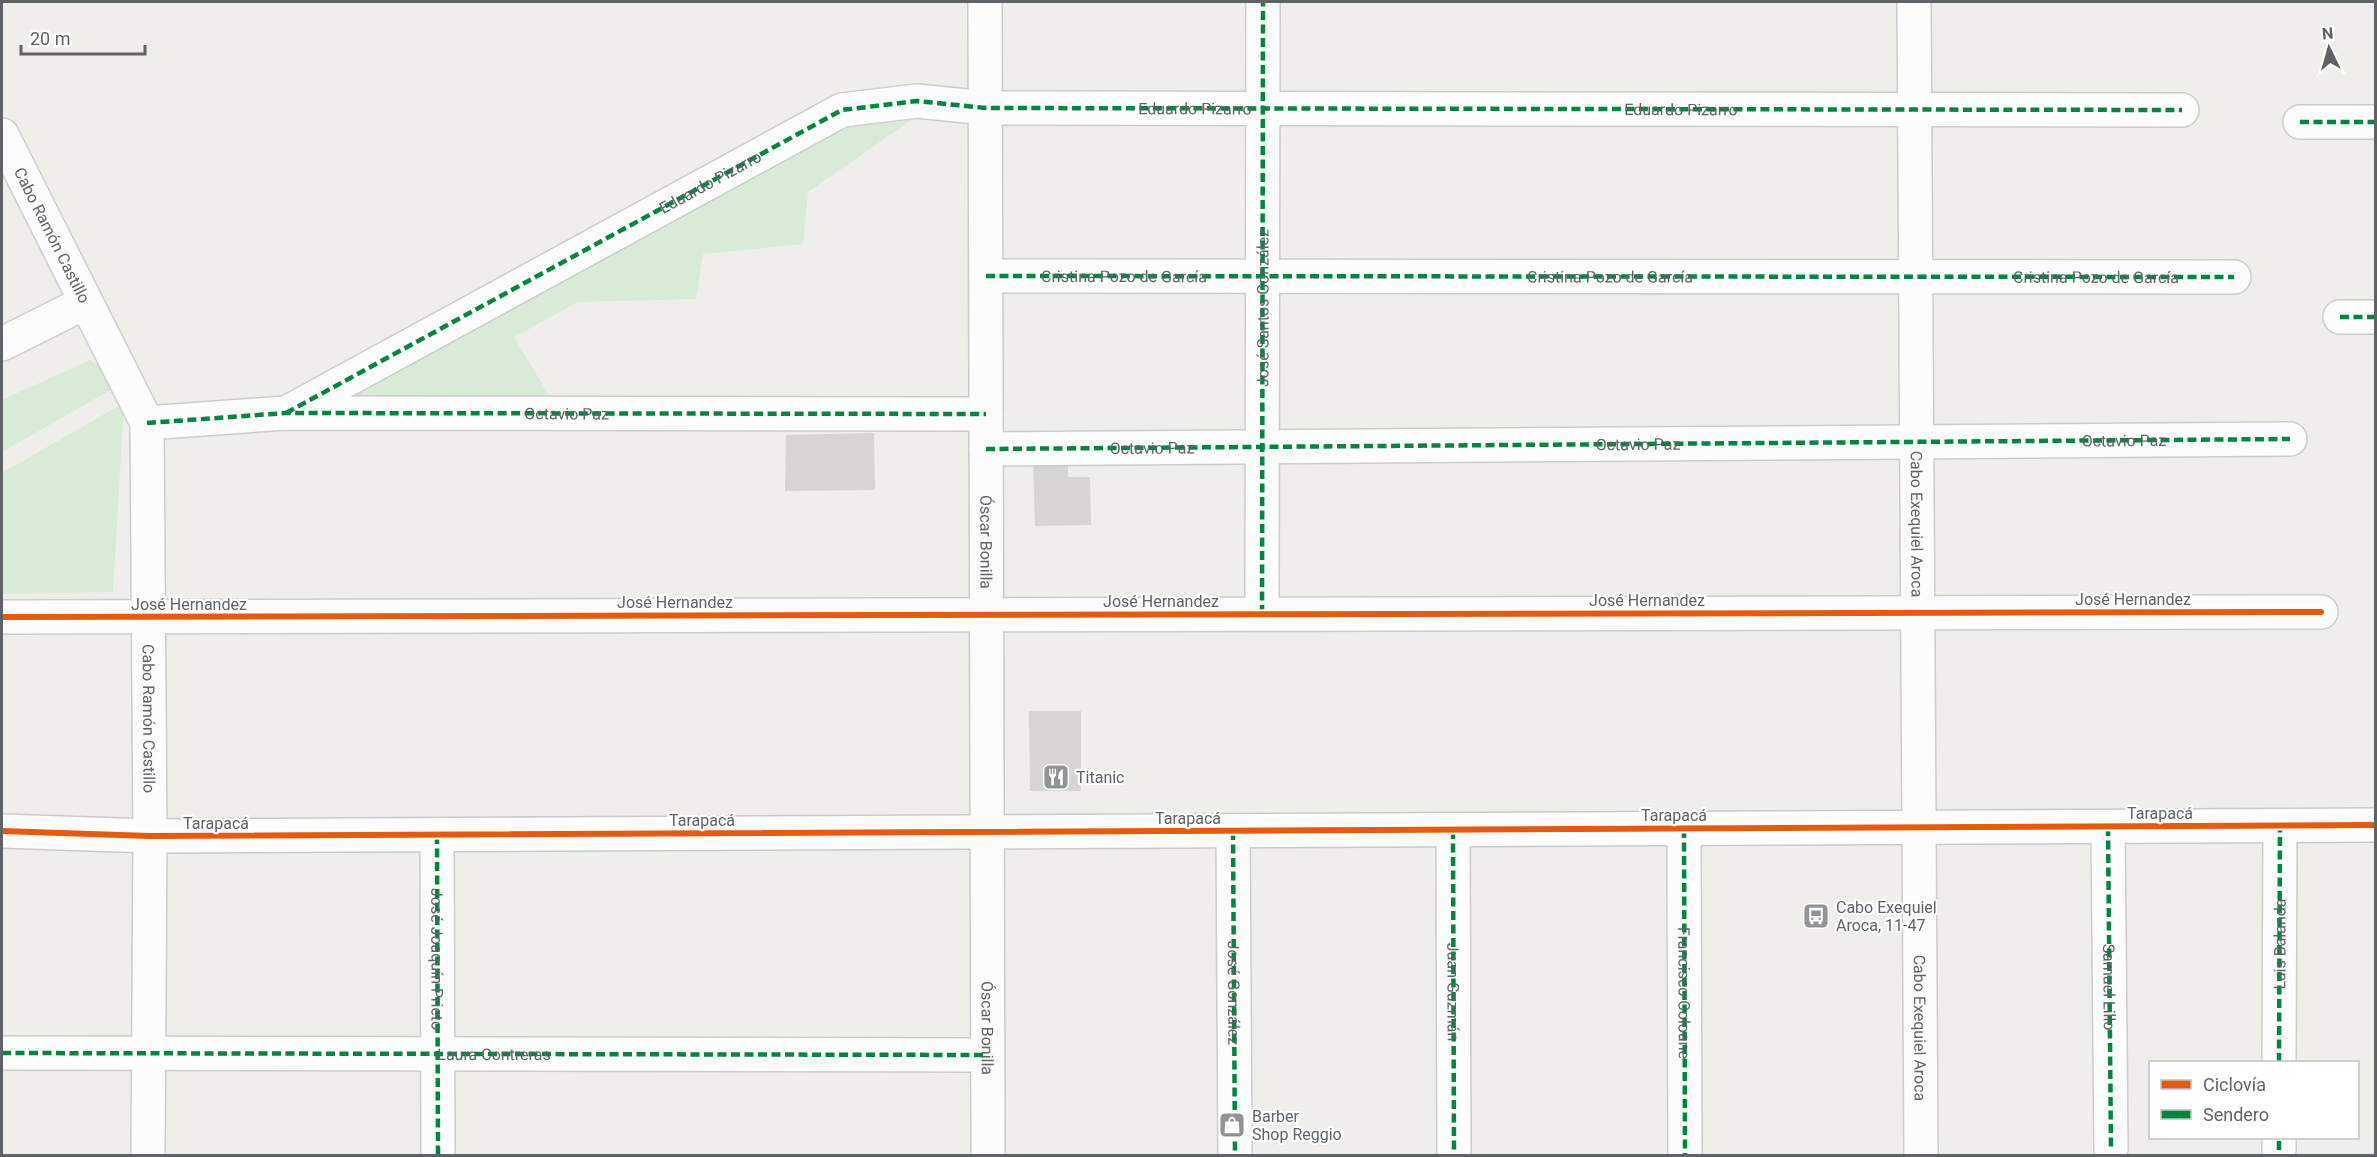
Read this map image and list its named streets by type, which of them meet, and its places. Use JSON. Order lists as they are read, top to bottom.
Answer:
{
  "streets": {
    "street": [
      "Eduardo Pizarro",
      "Cabo Ramón Castillo",
      "Cristina Pozo de García",
      "José Santos González",
      "Octavio Paz",
      "Cabo Exequiel Aroca",
      "Óscar Bonilla",
      "José Hernandez",
      "Tarapacá",
      "Luis Balanda",
      "José Joaquín Prieto",
      "Samuel Lillo",
      "Francisco Coloane",
      "José González",
      "Juan Guzmán",
      "Laura Contreras"
    ]
  },
  "crossings": [
    ["Eduardo Pizarro", "José Santos González"],
    ["Eduardo Pizarro", "Octavio Paz"],
    ["Eduardo Pizarro", "Cabo Exequiel Aroca"],
    ["Eduardo Pizarro", "Óscar Bonilla"],
    ["Cabo Ramón Castillo", "Octavio Paz"],
    ["Cabo Ramón Castillo", "José Hernandez"],
    ["Cabo Ramón Castillo", "Tarapacá"],
    ["Cabo Ramón Castillo", "Laura Contreras"],
    ["Cristina Pozo de García", "José Santos González"],
    ["Cristina Pozo de García", "Cabo Exequiel Aroca"],
    ["Cristina Pozo de García", "Óscar Bonilla"],
    ["José Santos González", "Octavio Paz"],
    ["José Santos González", "José Hernandez"],
    ["Octavio Paz", "Cabo Exequiel Aroca"],
    ["Octavio Paz", "Óscar Bonilla"],
    ["Cabo Exequiel Aroca", "José Hernandez"],
    ["Cabo Exequiel Aroca", "Tarapacá"],
    ["Óscar Bonilla", "José Hernandez"],
    ["Óscar Bonilla", "Tarapacá"],
    ["Óscar Bonilla", "Laura Contreras"],
    ["Tarapacá", "Luis Balanda"],
    ["Tarapacá", "José Joaquín Prieto"],
    ["Tarapacá", "Samuel Lillo"],
    ["Tarapacá", "Francisco Coloane"],
    ["Tarapacá", "José González"],
    ["Tarapacá", "Juan Guzmán"],
    ["José Joaquín Prieto", "Laura Contreras"]
  ],
  "places": {
    "restaurant": ["Titanic"],
    "bus stop": ["Cabo Exequiel Aroca, 11-47"],
    "shop": ["Barber Shop Reggio"]
  },
  "legend": ["Ciclovía", "Sendero"],
  "scale_bar": "20 m",
  "north": "top"
}
